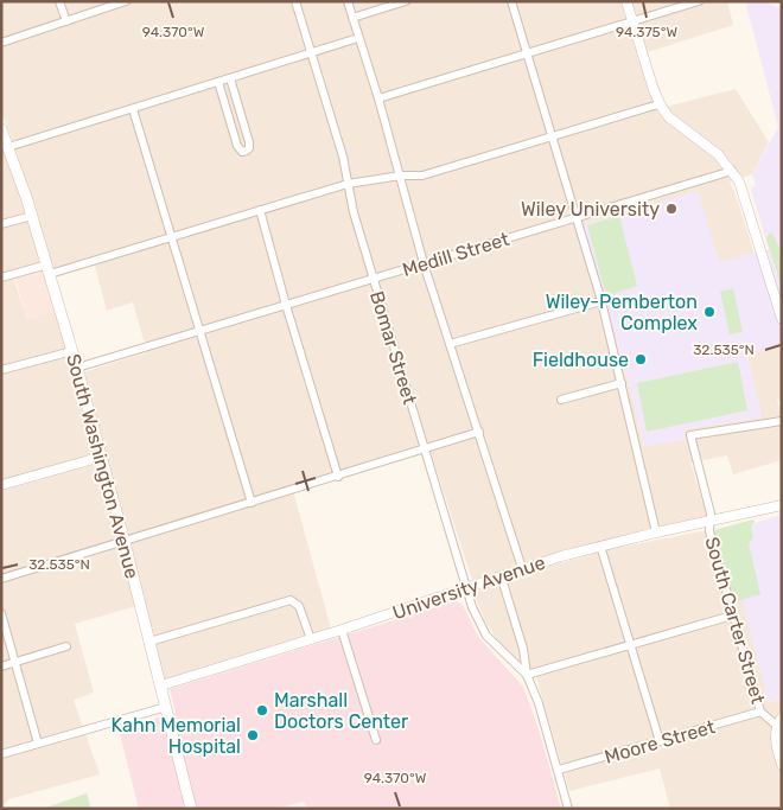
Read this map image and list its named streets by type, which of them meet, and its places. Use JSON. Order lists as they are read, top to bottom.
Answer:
{
  "streets": {
    "main road": ["South Washington Avenue"],
    "street": [
      "Medill Street",
      "Bomar Street",
      "University Avenue",
      "South Carter Street",
      "Moore Street"
    ]
  },
  "crossings": [
    ["Medill Street", "Bomar Street"],
    ["Medill Street", "South Washington Avenue"],
    ["Bomar Street", "University Avenue"],
    ["South Washington Avenue", "University Avenue"],
    ["University Avenue", "South Carter Street"],
    ["South Carter Street", "Moore Street"]
  ],
  "places": [
    "Wiley University",
    "Wiley-Pemberton Complex",
    "Fieldhouse",
    "Marshall Doctors Center",
    "Kahn Memorial Hospital"
  ],
  "coordinates": ["94.370°W", "94.375°W", "32.535°N"]
}
